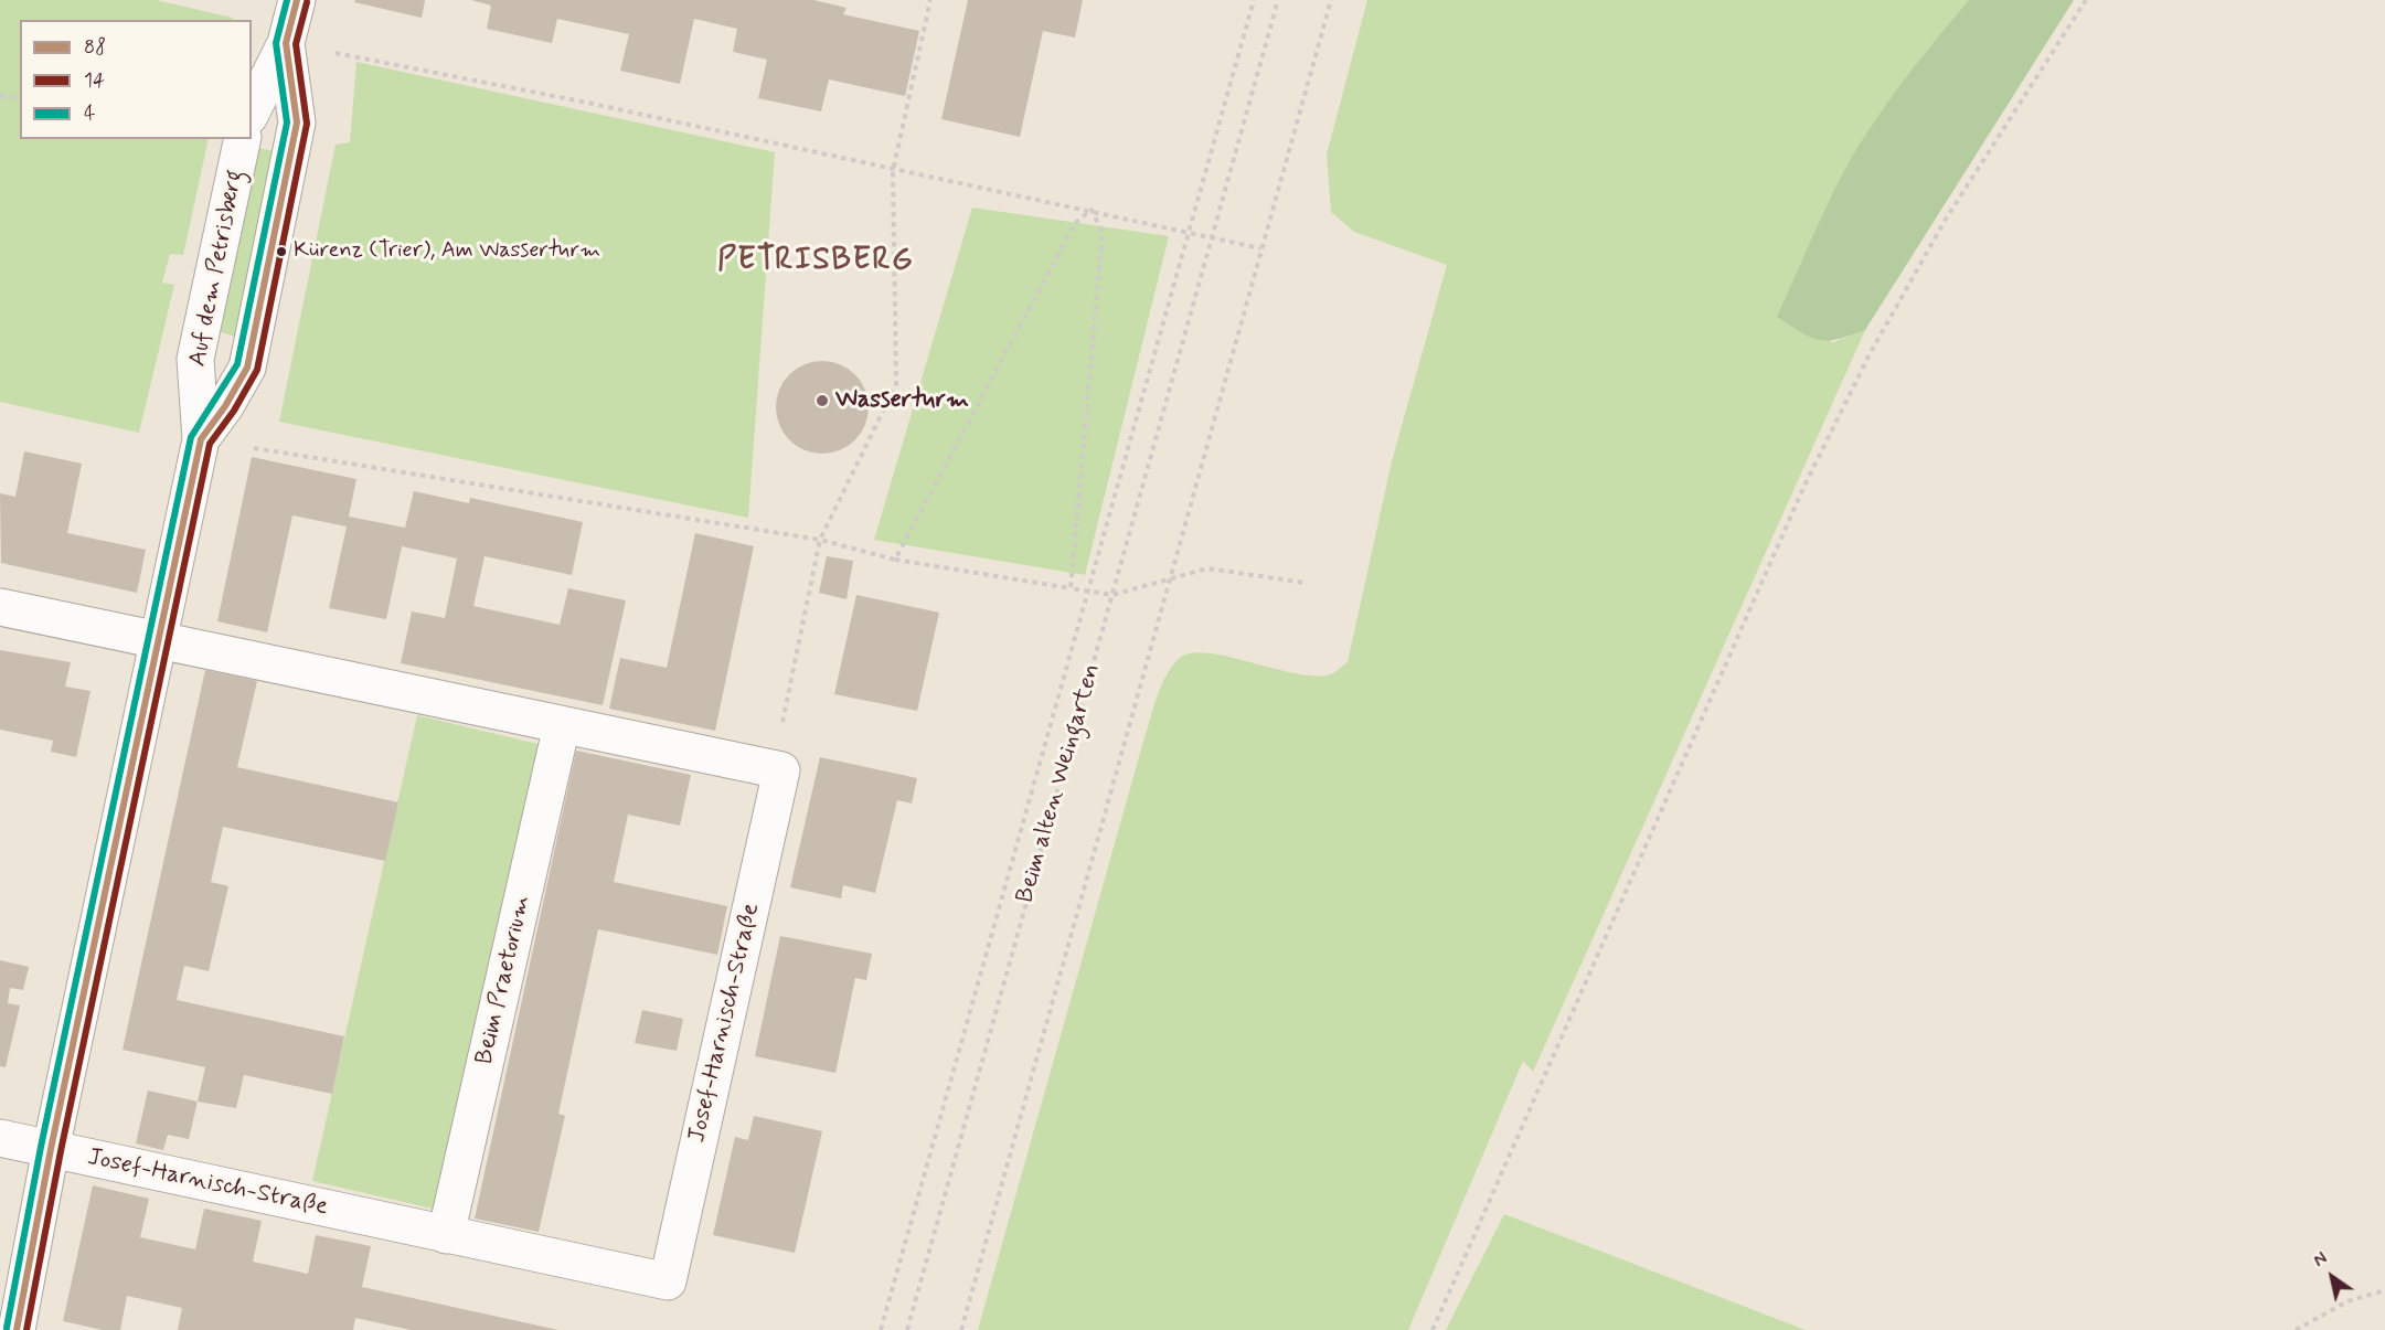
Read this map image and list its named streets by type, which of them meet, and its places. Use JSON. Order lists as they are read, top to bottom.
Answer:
{
  "streets": {
    "street": ["Auf dem Petrisberg", "Beim Praetorium", "Josef-Harnisch-Straße"],
    "path": ["Beim alten Weingarten"]
  },
  "crossings": [
    ["Auf dem Petrisberg", "Josef-Harnisch-Straße"],
    ["Beim Praetorium", "Josef-Harnisch-Straße"]
  ],
  "districts": ["PETRISBERG"],
  "places": ["Kürenz (Trier), Am Wasserturm", "Wasserturm"],
  "lines": ["transit line 88", "transit line 4", "transit line 14"],
  "legend": ["88", "14", "4"],
  "north": "top left"
}
